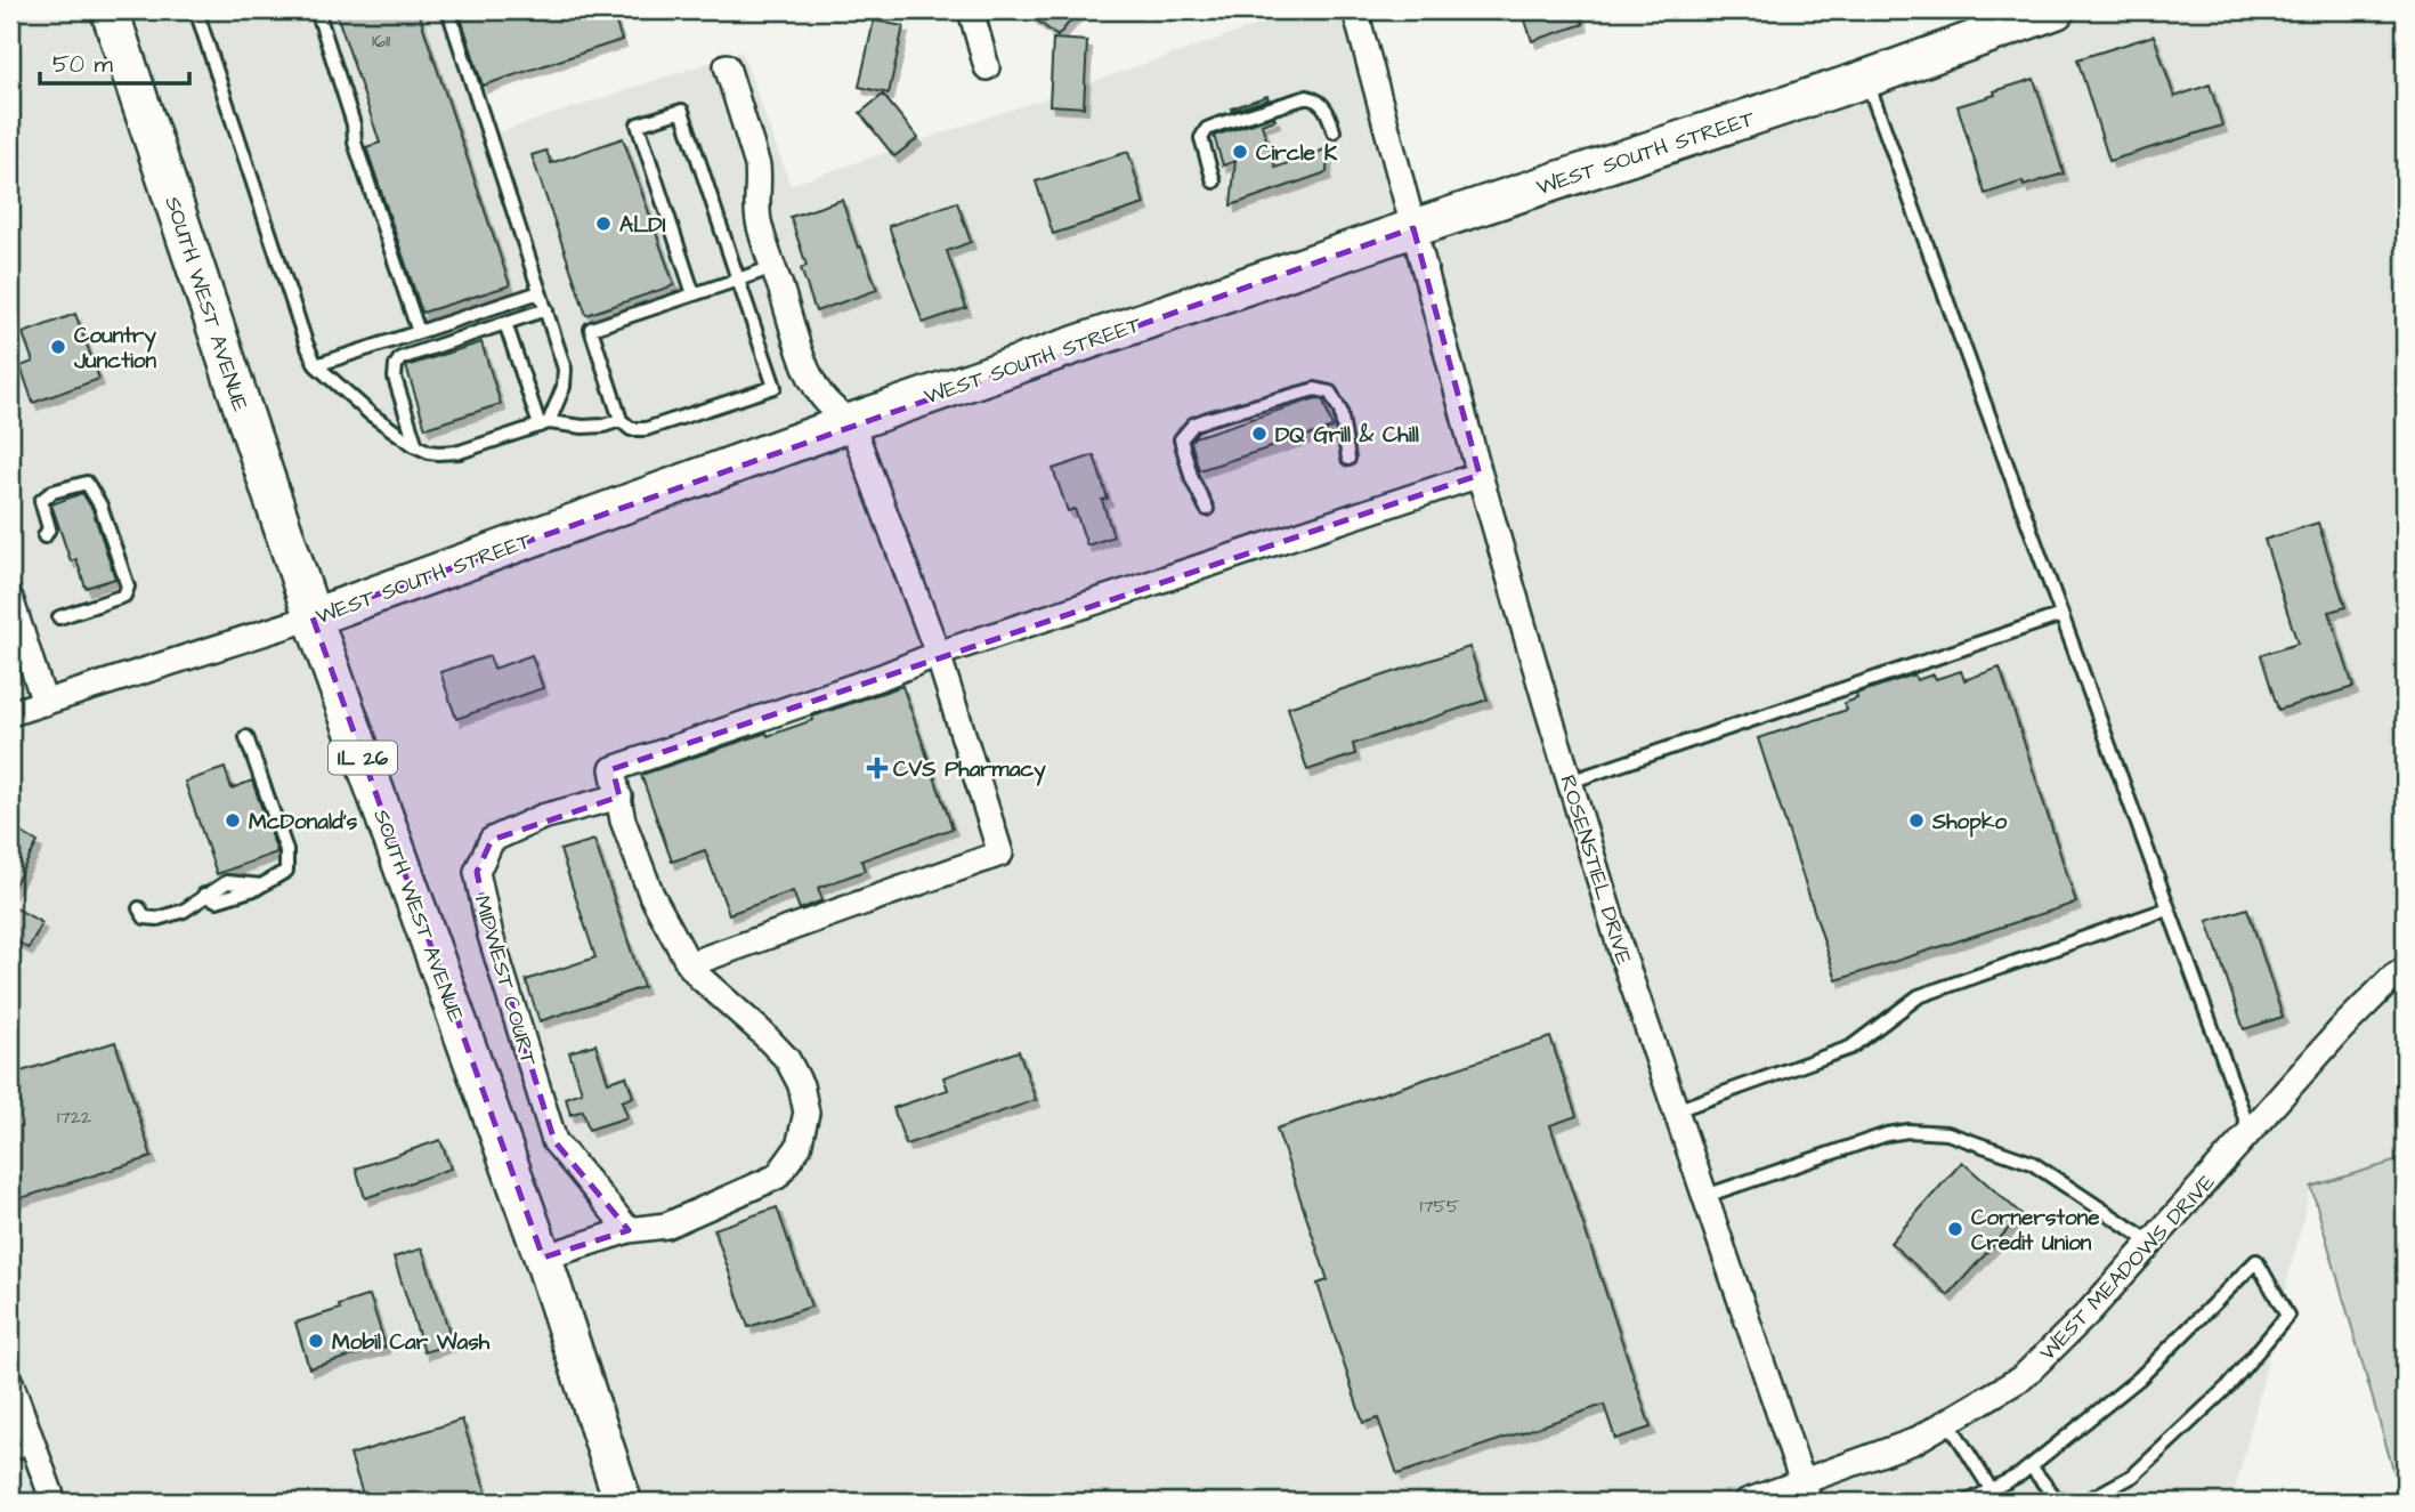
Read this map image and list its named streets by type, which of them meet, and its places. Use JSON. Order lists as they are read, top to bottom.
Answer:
{
  "streets": {
    "main road": ["WEST SOUTH STREET", "SOUTH WEST AVENUE", "IL 26"],
    "street": ["ROSENSTIEL DRIVE", "MIDWEST COURT", "WEST MEADOWS DRIVE"]
  },
  "crossings": [
    ["WEST SOUTH STREET", "SOUTH WEST AVENUE"],
    ["WEST SOUTH STREET", "ROSENSTIEL DRIVE"],
    ["ROSENSTIEL DRIVE", "WEST MEADOWS DRIVE"]
  ],
  "places": {
    "other": [
      "Circle K",
      "ALDI",
      "Country Junction",
      "DQ Grill & Chill",
      "McDonald's",
      "Shopko",
      "Cornerstone Credit Union",
      "Mobil Car Wash"
    ],
    "health": ["CVS Pharmacy"]
  },
  "house_numbers": ["1611", "1722", "1755"],
  "scale_bar": "50 m"
}
